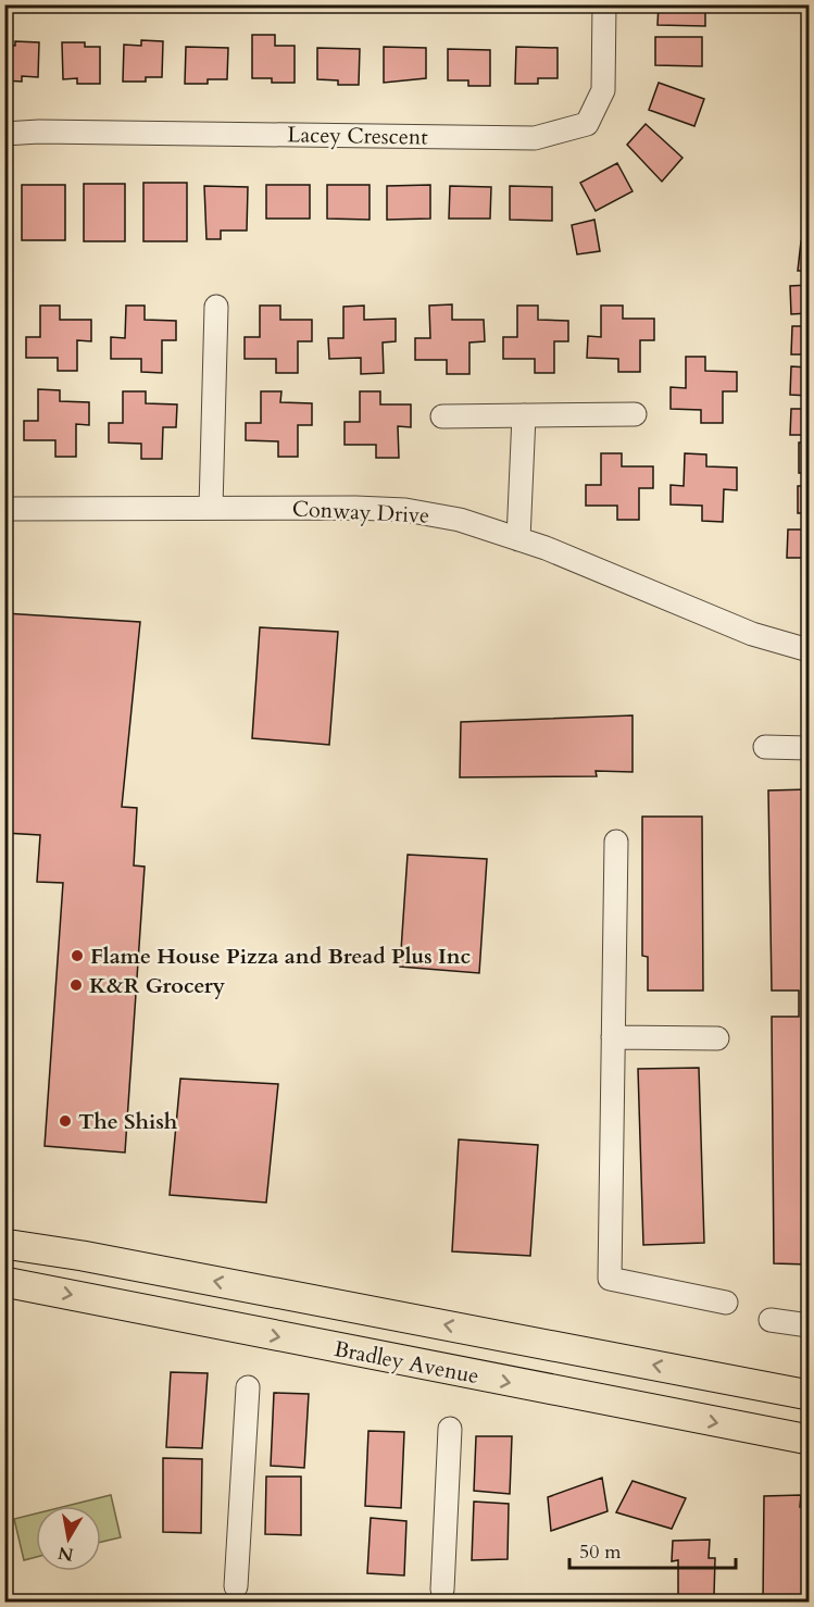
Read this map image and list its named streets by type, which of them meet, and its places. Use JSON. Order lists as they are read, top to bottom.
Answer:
{
  "streets": {
    "main road": ["Bradley Avenue"],
    "street": ["Lacey Crescent", "Conway Drive"]
  },
  "places": ["Flame House Pizza and Bread Plus Inc", "K&R Grocery", "The Shish"],
  "scale_bar": "50 m",
  "north": "bottom"
}
